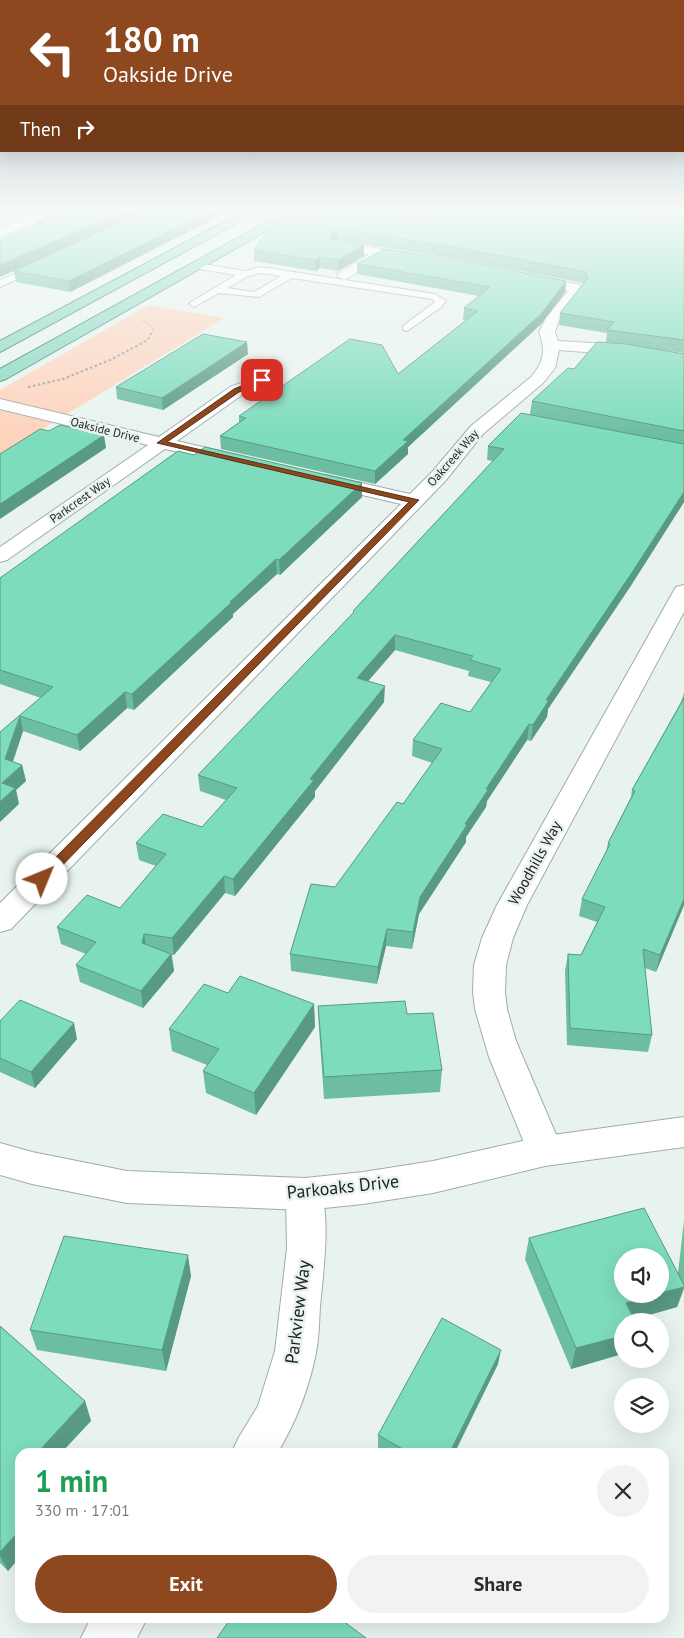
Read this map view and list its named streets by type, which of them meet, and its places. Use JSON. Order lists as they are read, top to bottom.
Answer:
{
  "streets": {
    "street": [
      "Oakside Drive",
      "Oakcreek Way",
      "Parkcrest Way",
      "Woodhills Way",
      "Parkoaks Drive",
      "Parkview Way"
    ]
  },
  "crossings": [
    ["Oakside Drive", "Parkcrest Way"],
    ["Woodhills Way", "Parkoaks Drive"],
    ["Parkoaks Drive", "Parkview Way"]
  ],
  "page": {
    "turn": ["180 m", "Oakside Drive"],
    "then": "Then",
    "heading": ["1 min", "330 m · 17:01"],
    "buttons": ["Exit", "Share"]
  }
}
